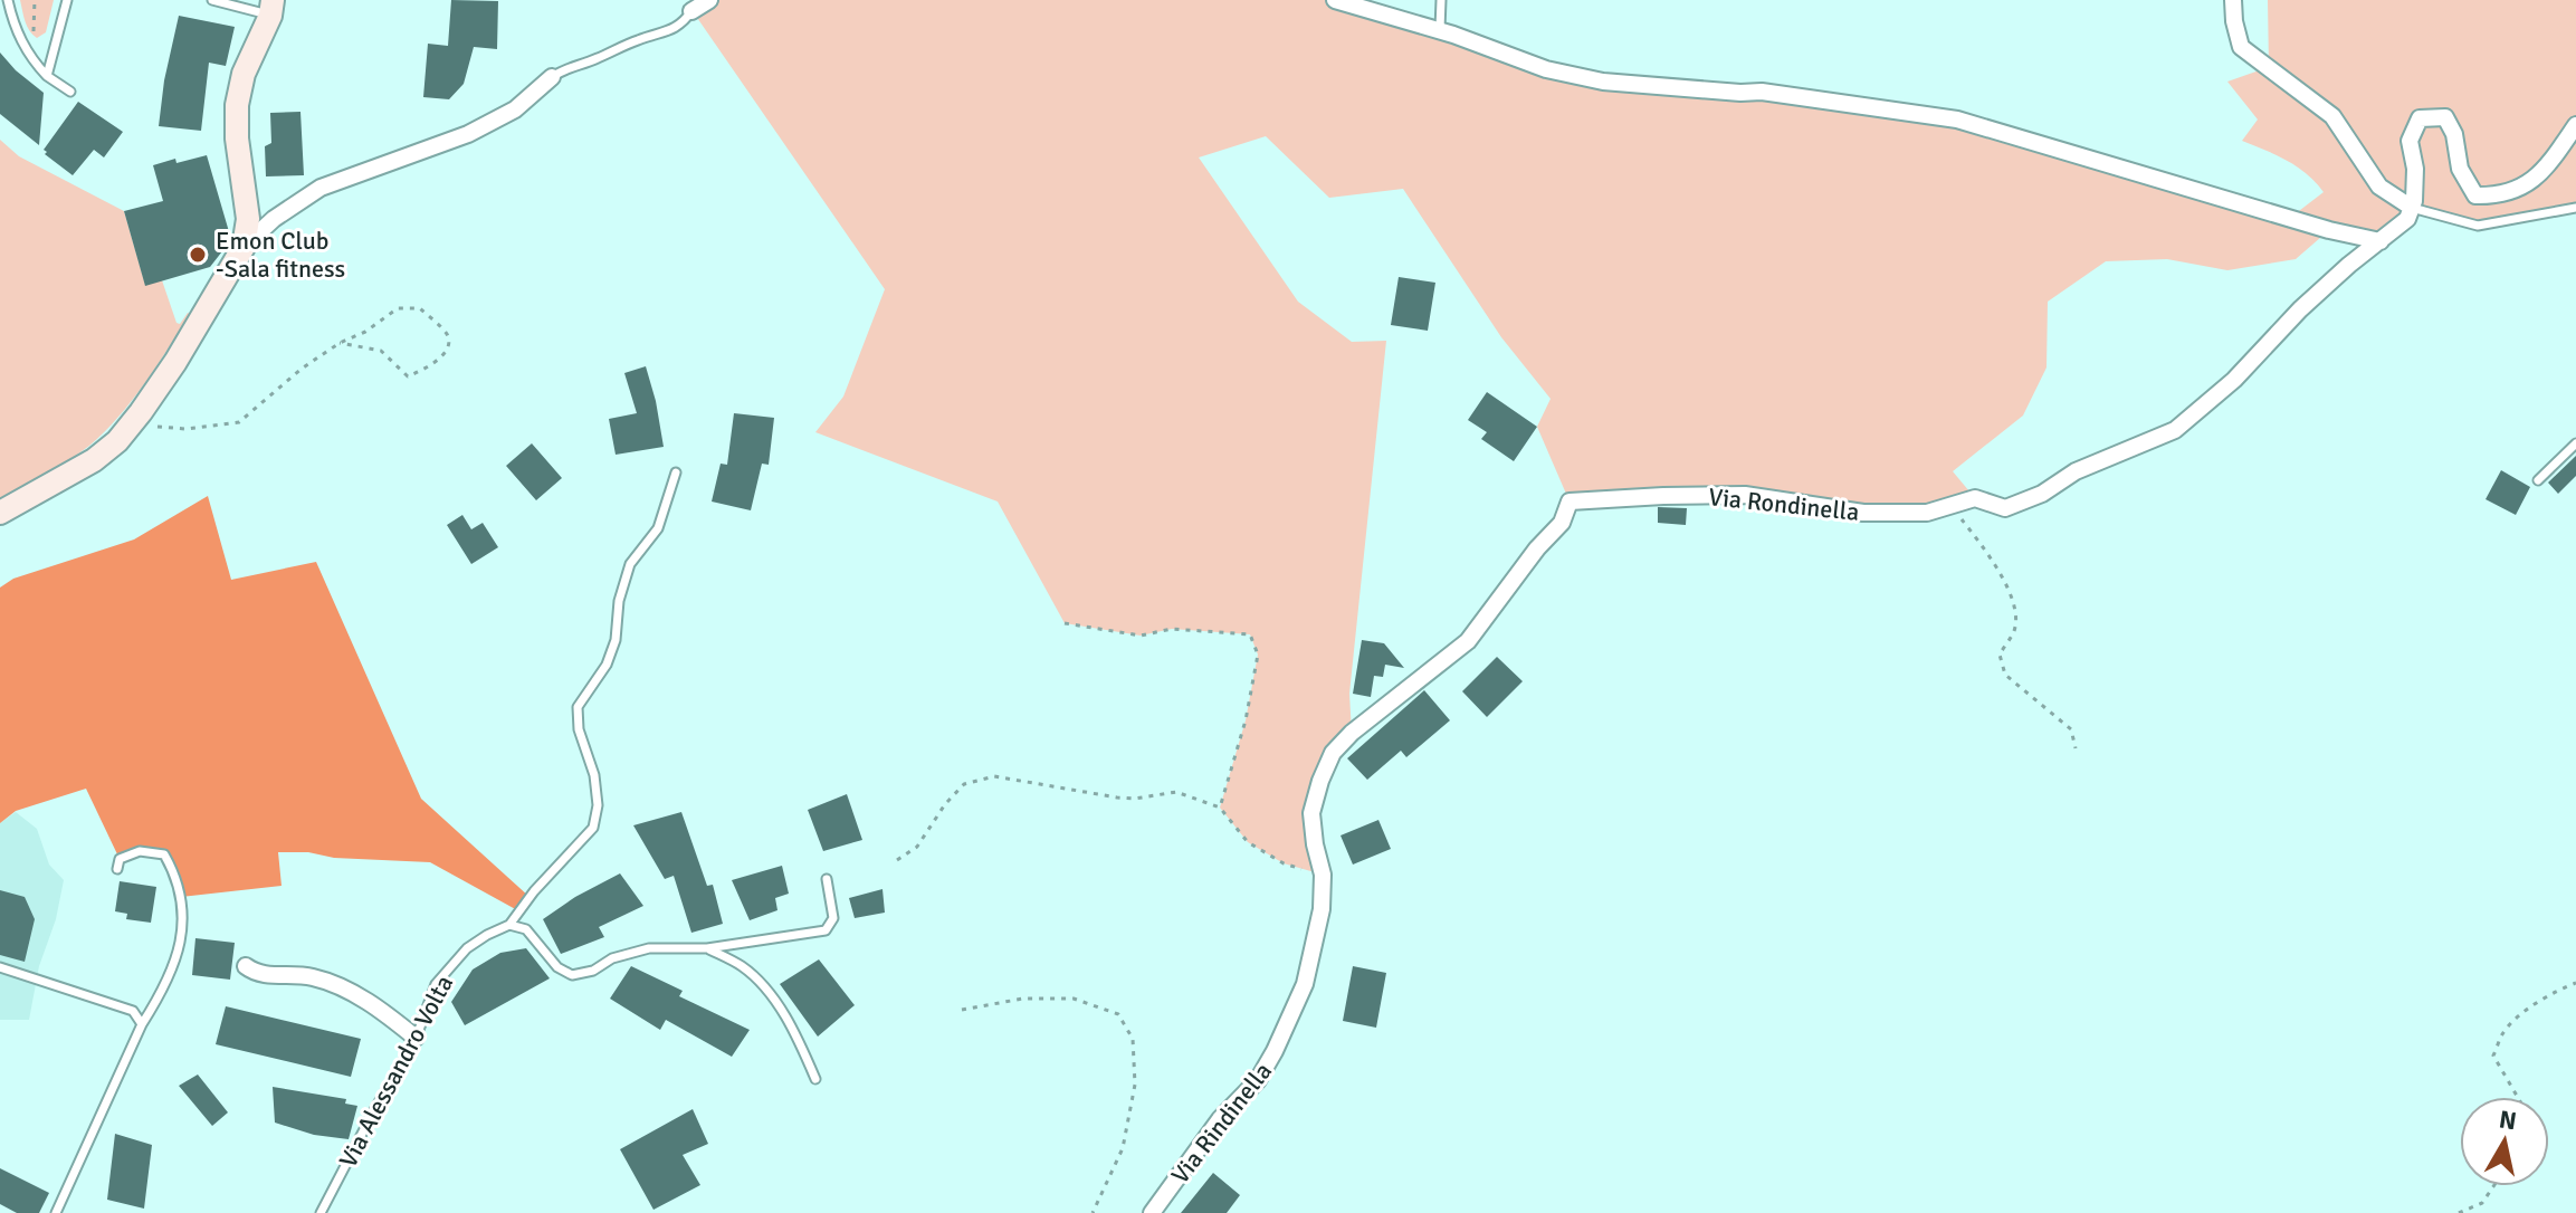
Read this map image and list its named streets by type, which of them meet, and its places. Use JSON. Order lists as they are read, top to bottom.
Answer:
{
  "streets": {
    "street": ["Via Rondinella", "Via Rindinella"],
    "lane": ["Via Alessandro Volta"]
  },
  "crossings": [
    ["Via Rondinella", "Via Rindinella"]
  ],
  "places": ["Emon Club -Sala fitness"],
  "north": "top"
}
